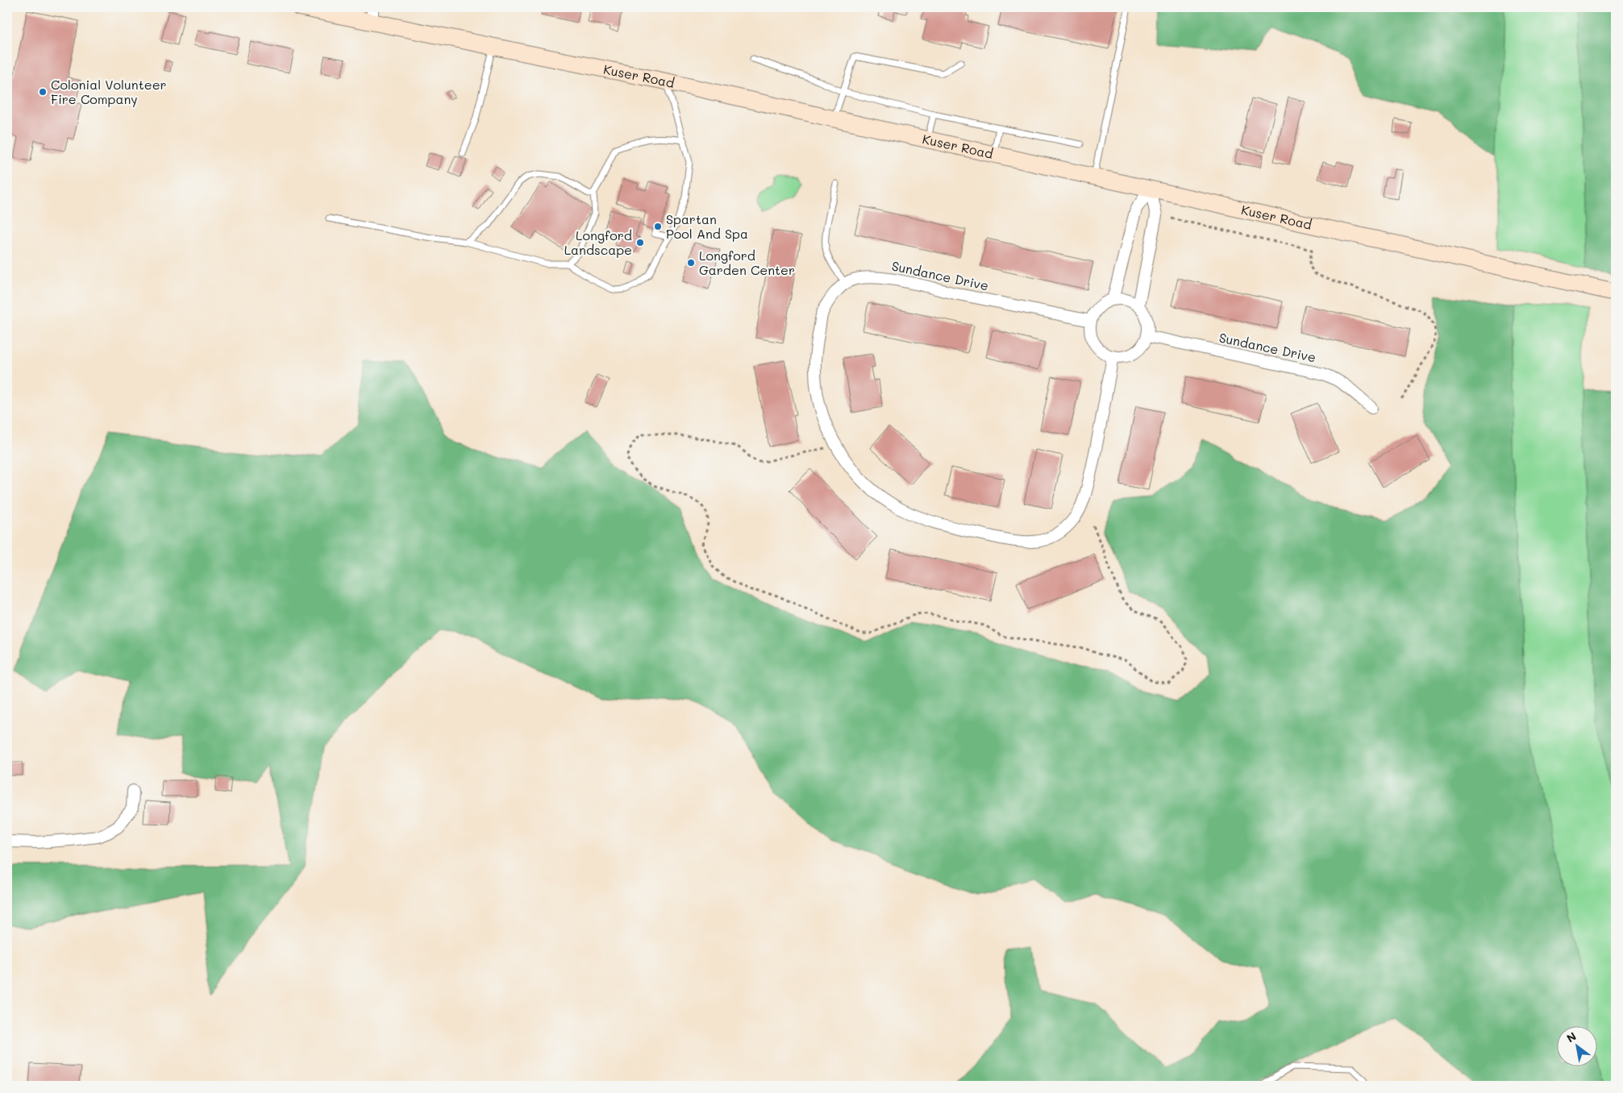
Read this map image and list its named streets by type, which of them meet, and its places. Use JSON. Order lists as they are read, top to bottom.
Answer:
{
  "streets": {
    "street": ["Kuser Road", "Sundance Drive"]
  },
  "places": [
    "Colonial Volunteer Fire Company",
    "Spartan Pool And Spa",
    "Longford Landscape",
    "Longford Garden Center"
  ],
  "north": "top left"
}
